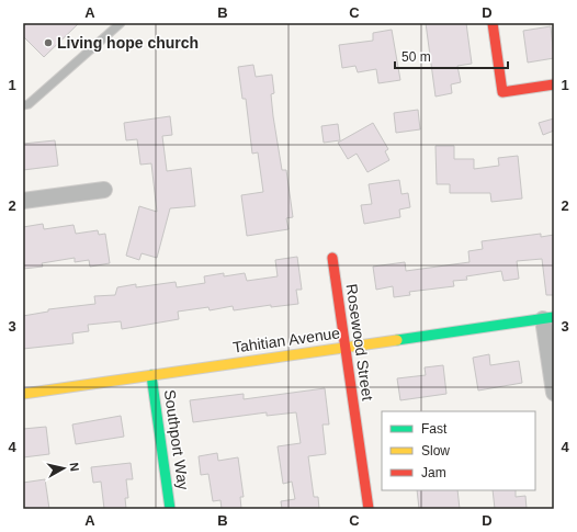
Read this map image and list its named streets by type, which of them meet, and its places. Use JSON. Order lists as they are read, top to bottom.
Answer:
{
  "streets": {
    "street": ["Tahitian Avenue", "Rosewood Street", "Southport Way"]
  },
  "crossings": [
    ["Tahitian Avenue", "Rosewood Street"],
    ["Tahitian Avenue", "Southport Way"]
  ],
  "places": ["Living hope church"],
  "legend": ["Fast", "Slow", "Jam"],
  "scale_bar": "50 m",
  "north": "right",
  "grid": {
    "columns": [
      "A",
      "B",
      "C",
      "D"
    ],
    "rows": [
      "1",
      "2",
      "3",
      "4"
    ]
  }
}
